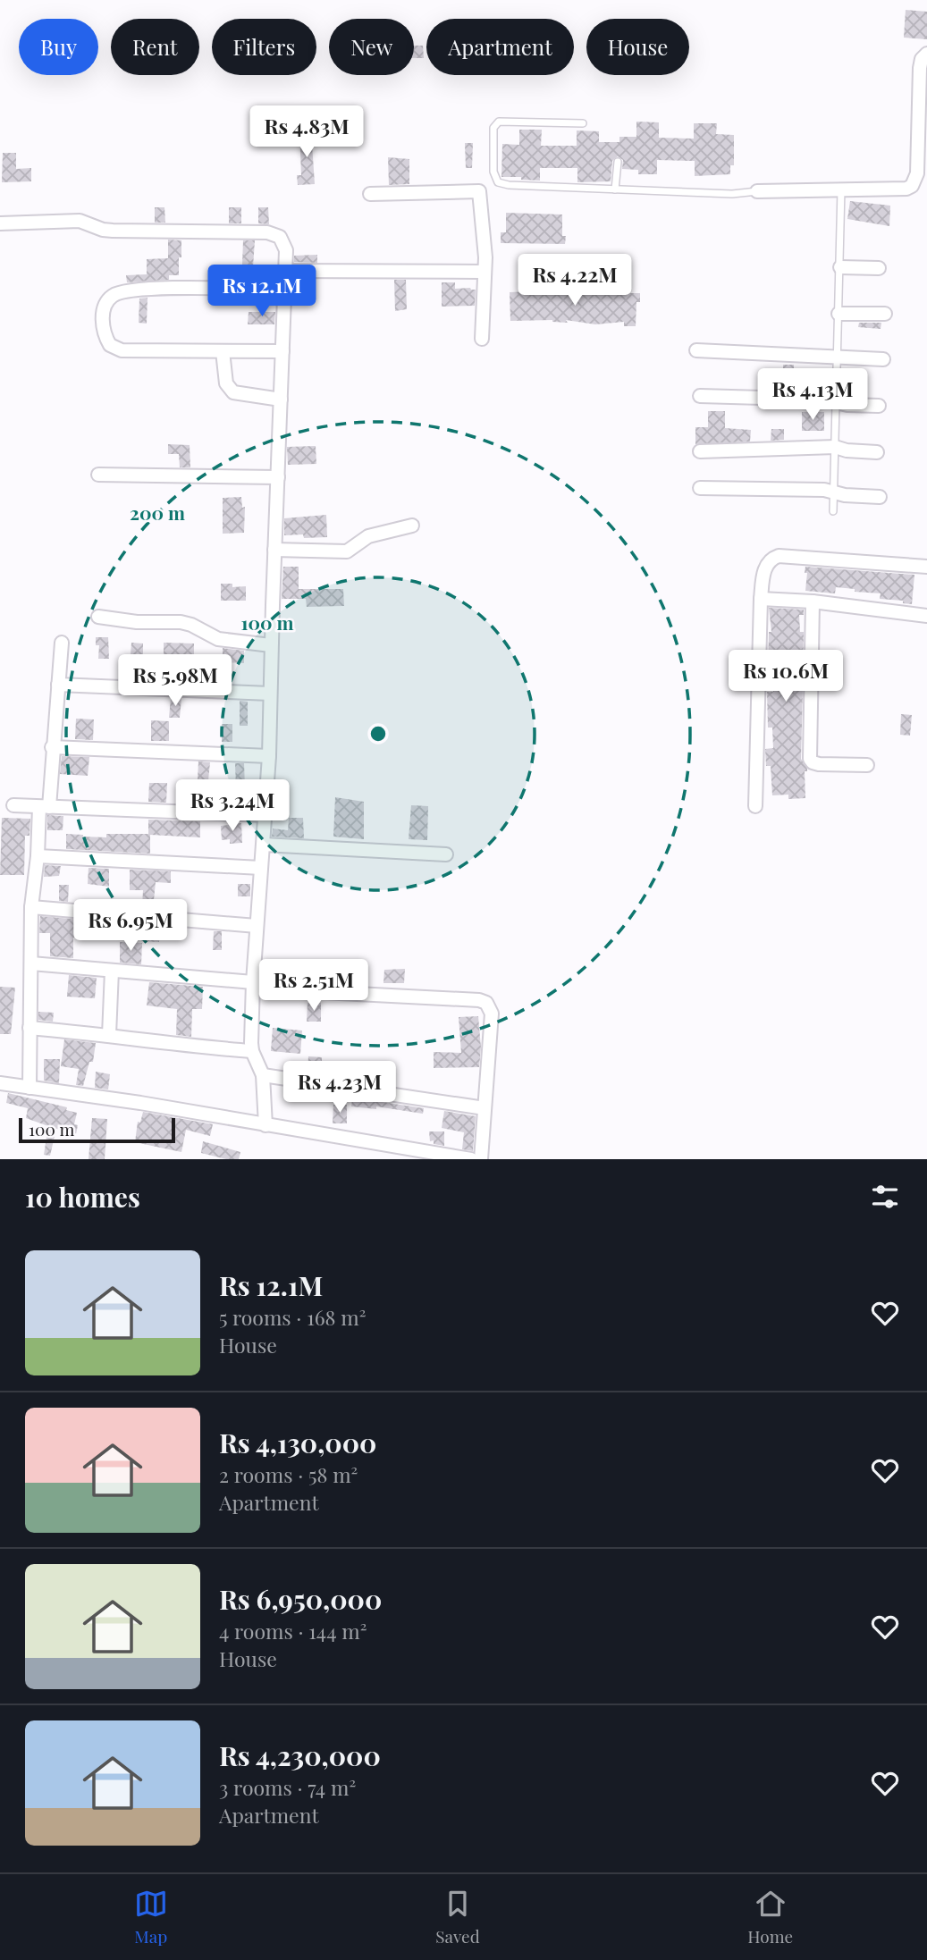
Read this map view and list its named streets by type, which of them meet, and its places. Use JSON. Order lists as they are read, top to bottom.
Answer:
{
  "scale_bar": "100 m",
  "page": {
    "chip": [
      "Buy",
      "Rent",
      "Filters",
      "New",
      "Apartment",
      "House"
    ],
    "price": [
      "Rs 4.83M",
      "Rs 4.22M",
      "Rs 12.1M",
      "Rs 4.13M",
      "Rs 10.6M",
      "Rs 5.98M",
      "Rs 3.24M",
      "Rs 6.95M",
      "Rs 2.51M",
      "Rs 4.23M"
    ],
    "scale": "100 m",
    "heading": "10 homes",
    "list": [
      {
        "name": "Rs 12.1M",
        "note": "5 rooms · 168 m² · House"
      },
      {
        "name": "Rs 4,130,000",
        "note": "2 rooms · 58 m² · Apartment"
      },
      {
        "name": "Rs 6,950,000",
        "note": "4 rooms · 144 m² · House"
      },
      {
        "name": "Rs 4,230,000",
        "note": "3 rooms · 74 m² · Apartment"
      }
    ],
    "tabs": ["Map", "Saved", "Home"]
  },
  "rings": ["200 m", "100 m"]
}
